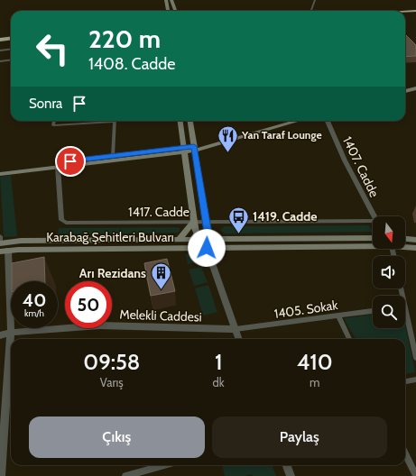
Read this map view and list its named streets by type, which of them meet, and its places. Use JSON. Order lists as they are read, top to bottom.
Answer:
{
  "streets": {
    "main road": ["Karabağ Şehitleri Bulvarı"],
    "street": [
      "1407. Cadde",
      "1417. Cadde",
      "1405. Sokak",
      "Melekli Caddesi"
    ]
  },
  "crossings": [
    ["1405. Sokak", "Melekli Caddesi"]
  ],
  "places": {
    "restaurant": ["Yan Taraf Lounge"],
    "bus stop": ["1419. Cadde"],
    "building": ["Arı Rezidans"]
  },
  "north": "bottom",
  "page": {
    "turn": ["220 m", "1408. Cadde"],
    "then": "Sonra",
    "speed": "40 km/h",
    "limit": "50",
    "eta": [
      "09:58",
      "Varış",
      "1",
      "dk",
      "410",
      "m"
    ],
    "buttons": ["Çıkış", "Paylaş"]
  }
}
